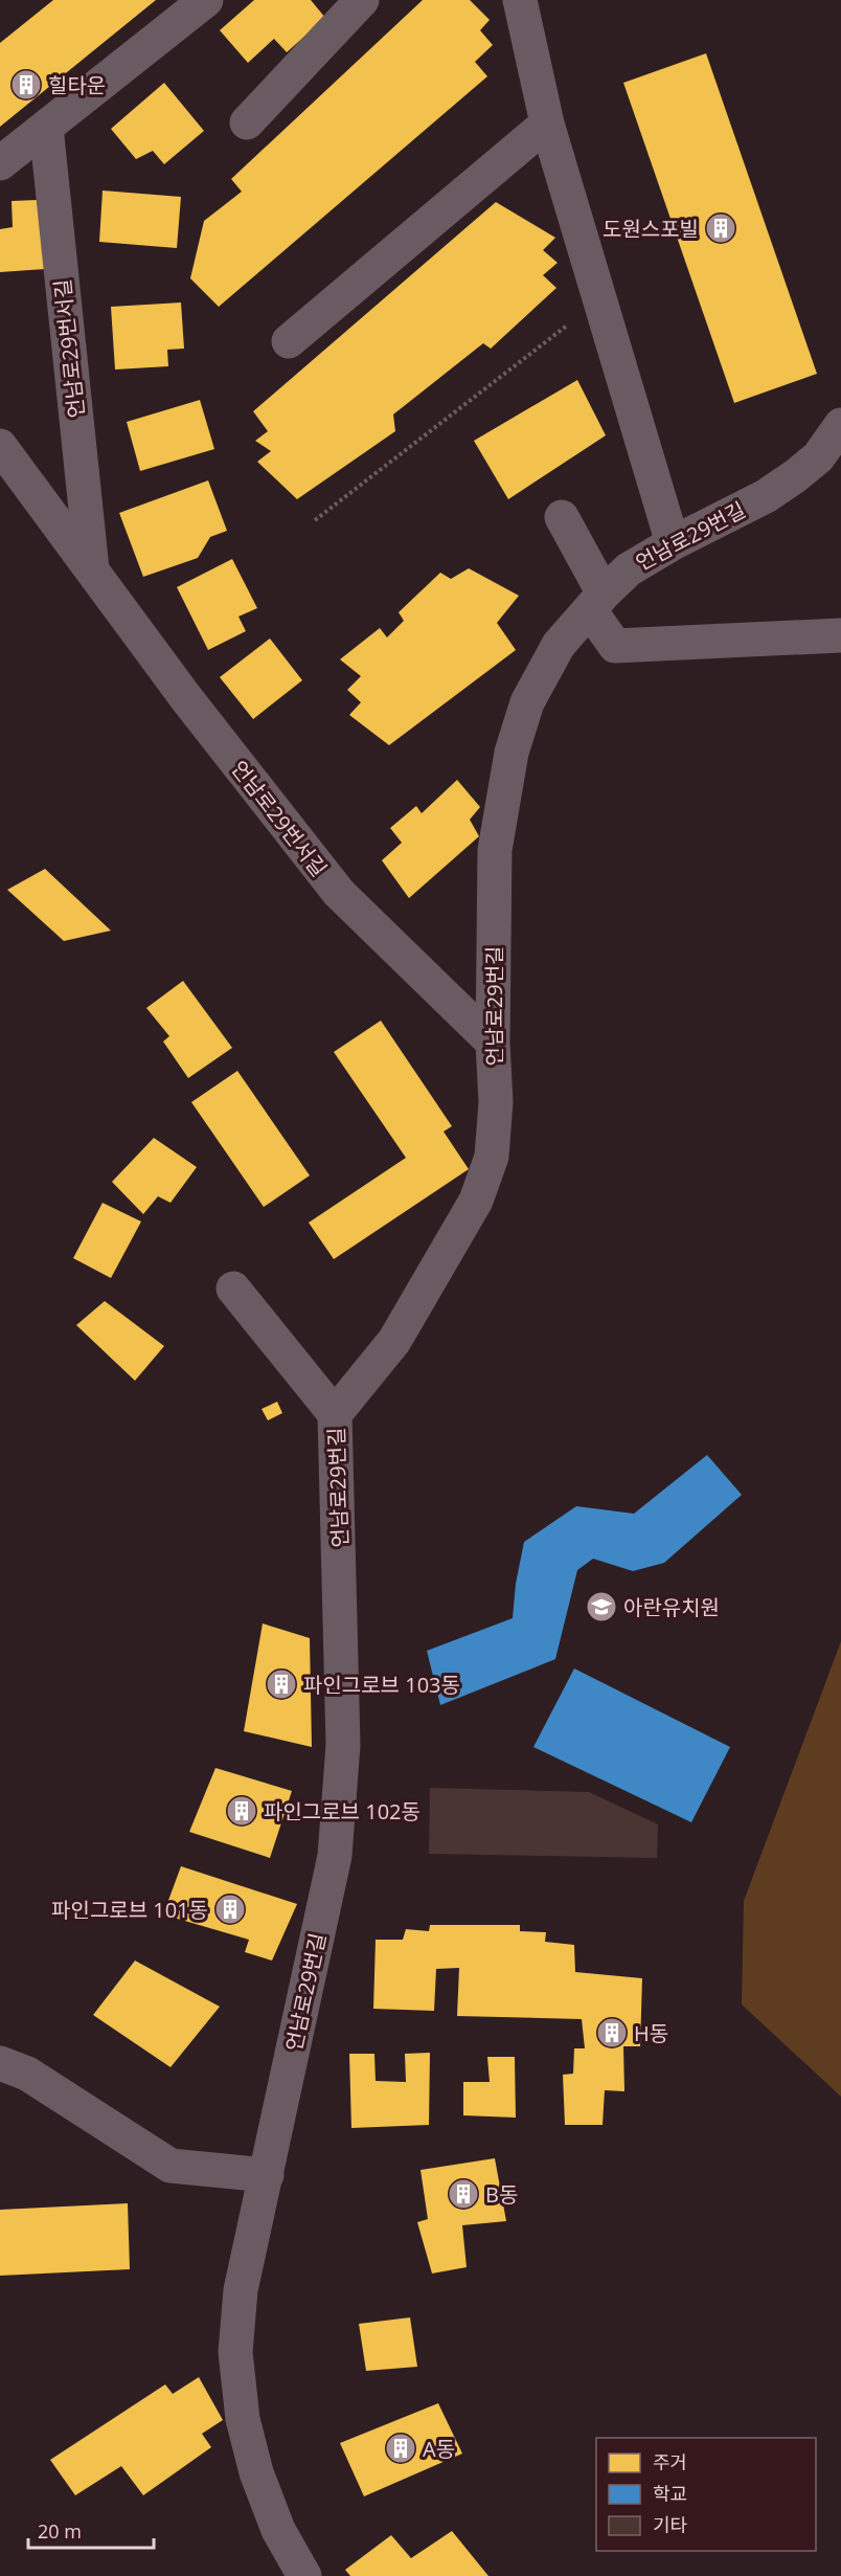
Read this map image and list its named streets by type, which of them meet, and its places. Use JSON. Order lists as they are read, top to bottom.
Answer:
{
  "streets": {
    "street": ["언남로29번서길", "언남로29번길"]
  },
  "crossings": [
    ["언남로29번서길", "언남로29번길"]
  ],
  "places": {
    "building": [
      "힐타운",
      "도원스포빌",
      "파인그로브 103동",
      "파인그로브 102동",
      "파인그로브 101동",
      "H동",
      "B동",
      "A동"
    ],
    "school or university": ["아란유치원"]
  },
  "legend": ["주거", "학교", "기타"],
  "scale_bar": "20 m"
}
